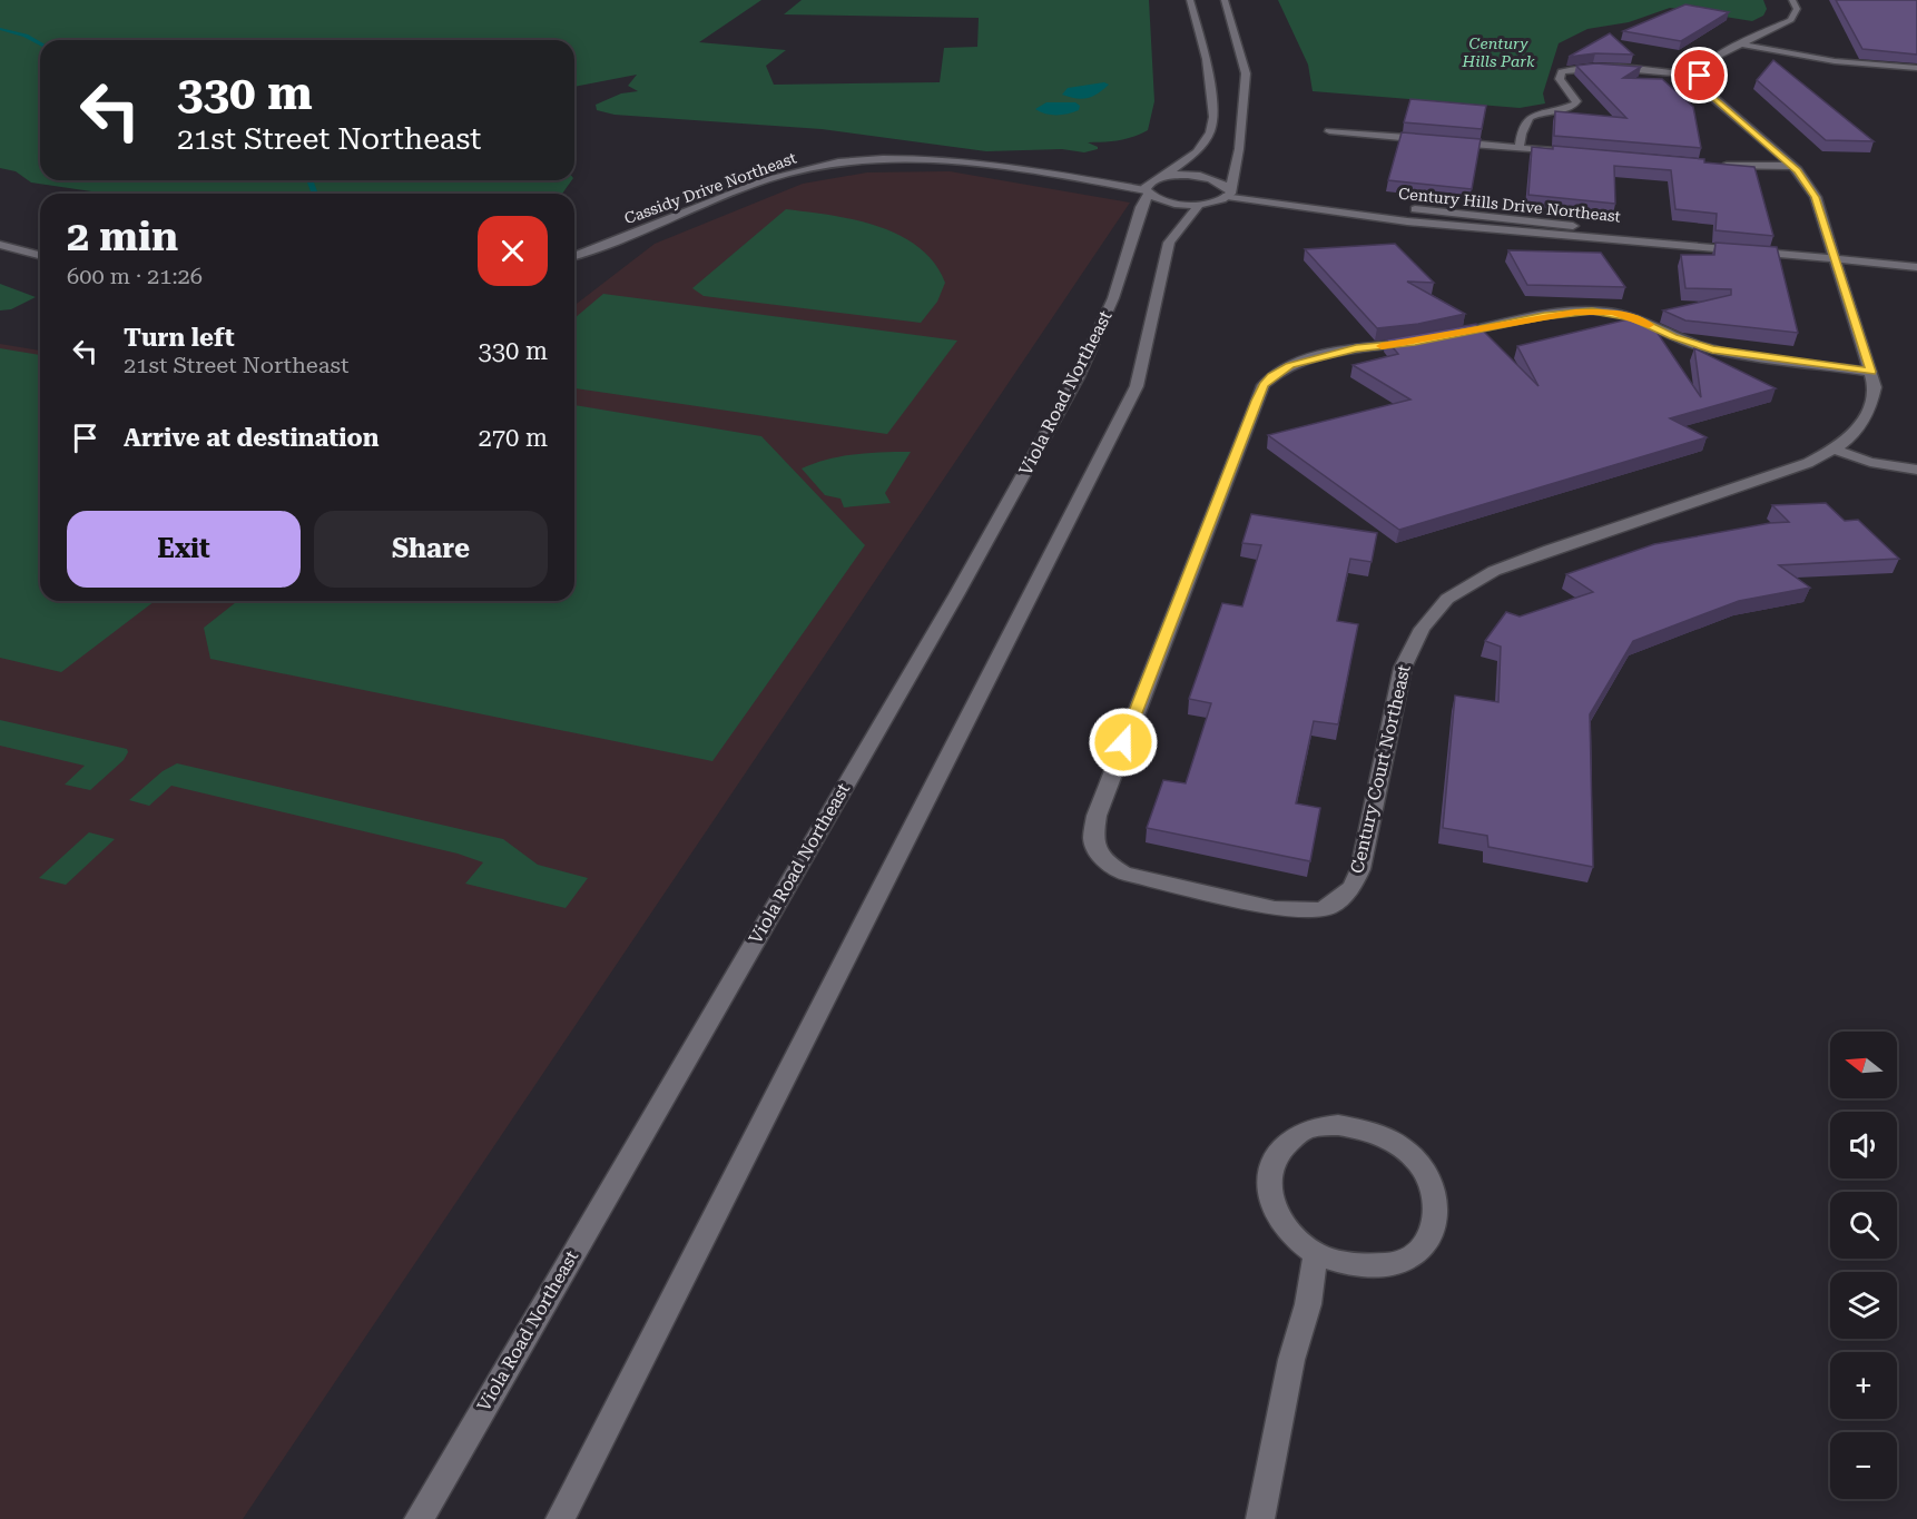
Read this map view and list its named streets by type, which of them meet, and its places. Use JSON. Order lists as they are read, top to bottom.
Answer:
{
  "streets": {
    "street": [
      "Cassidy Drive Northeast",
      "Century Hills Drive Northeast",
      "Viola Road Northeast",
      "Century Court Northeast"
    ]
  },
  "crossings": [
    ["Cassidy Drive Northeast", "Viola Road Northeast"],
    ["Century Hills Drive Northeast", "Century Court Northeast"]
  ],
  "parks": ["Century Hills Park"],
  "north": "left",
  "page": {
    "turn": ["330 m", "21st Street Northeast"],
    "heading": ["2 min", "600 m · 21:26"],
    "list": [
      {
        "name": "Turn left",
        "note": "21st Street Northeast",
        "value": "330 m"
      },
      {
        "name": "Arrive at destination",
        "value": "270 m"
      }
    ],
    "buttons": ["Exit", "Share"],
    "map_buttons": ["+", "−"]
  }
}
